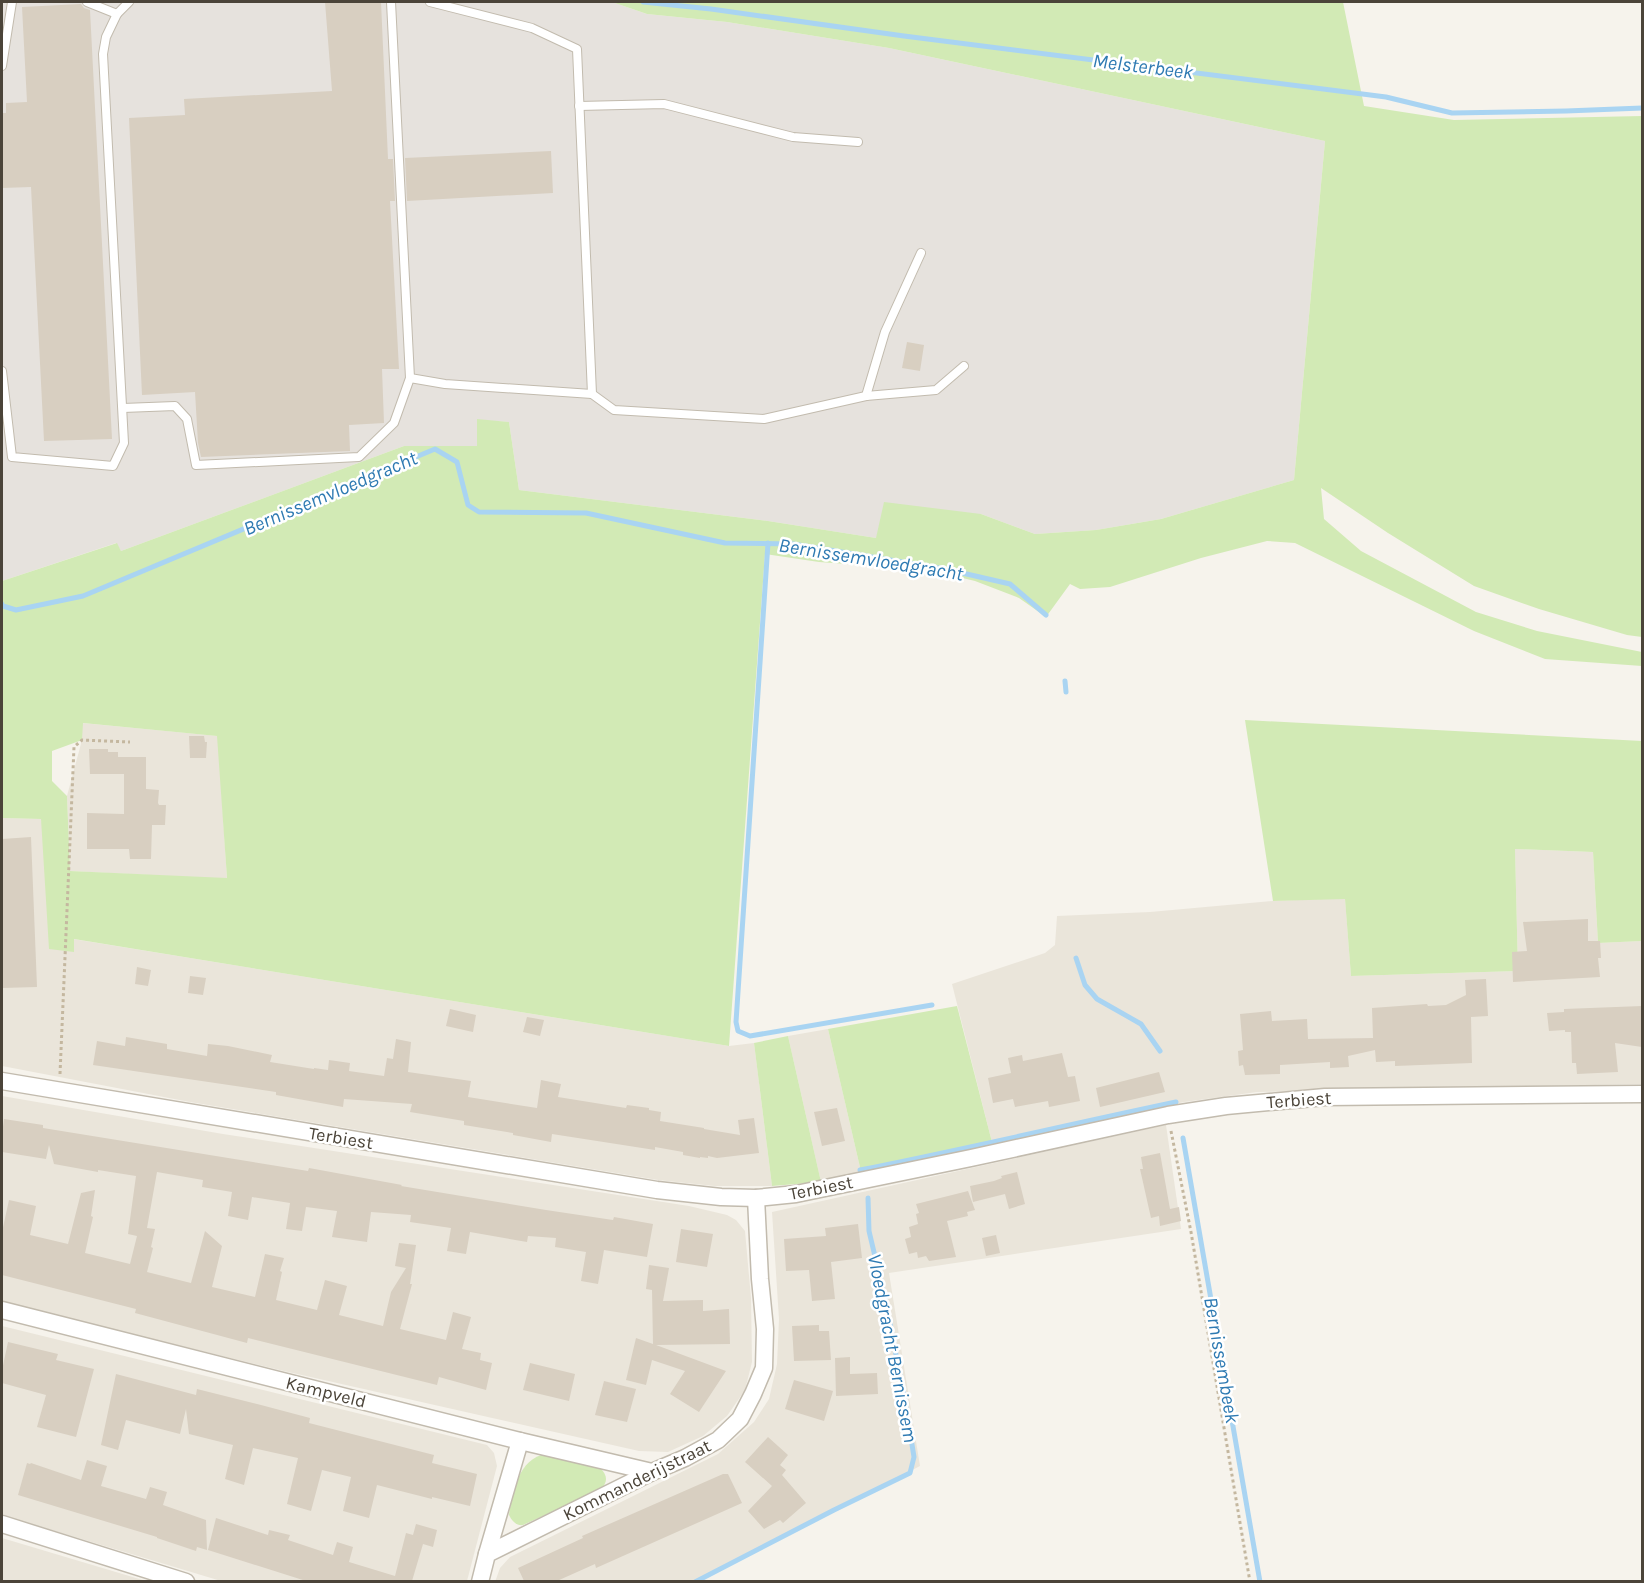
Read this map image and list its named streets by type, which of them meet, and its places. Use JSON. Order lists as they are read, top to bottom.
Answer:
{
  "streets": {
    "street": ["Terbiest", "Kampveld", "Kommanderijstraat"]
  },
  "crossings": [
    ["Terbiest", "Kommanderijstraat"],
    ["Kampveld", "Kommanderijstraat"]
  ],
  "water": [
    "Melsterbeek",
    "Bernissemvloedgracht",
    "Vloedgracht Bernissem",
    "Bernissembeek"
  ]
}
